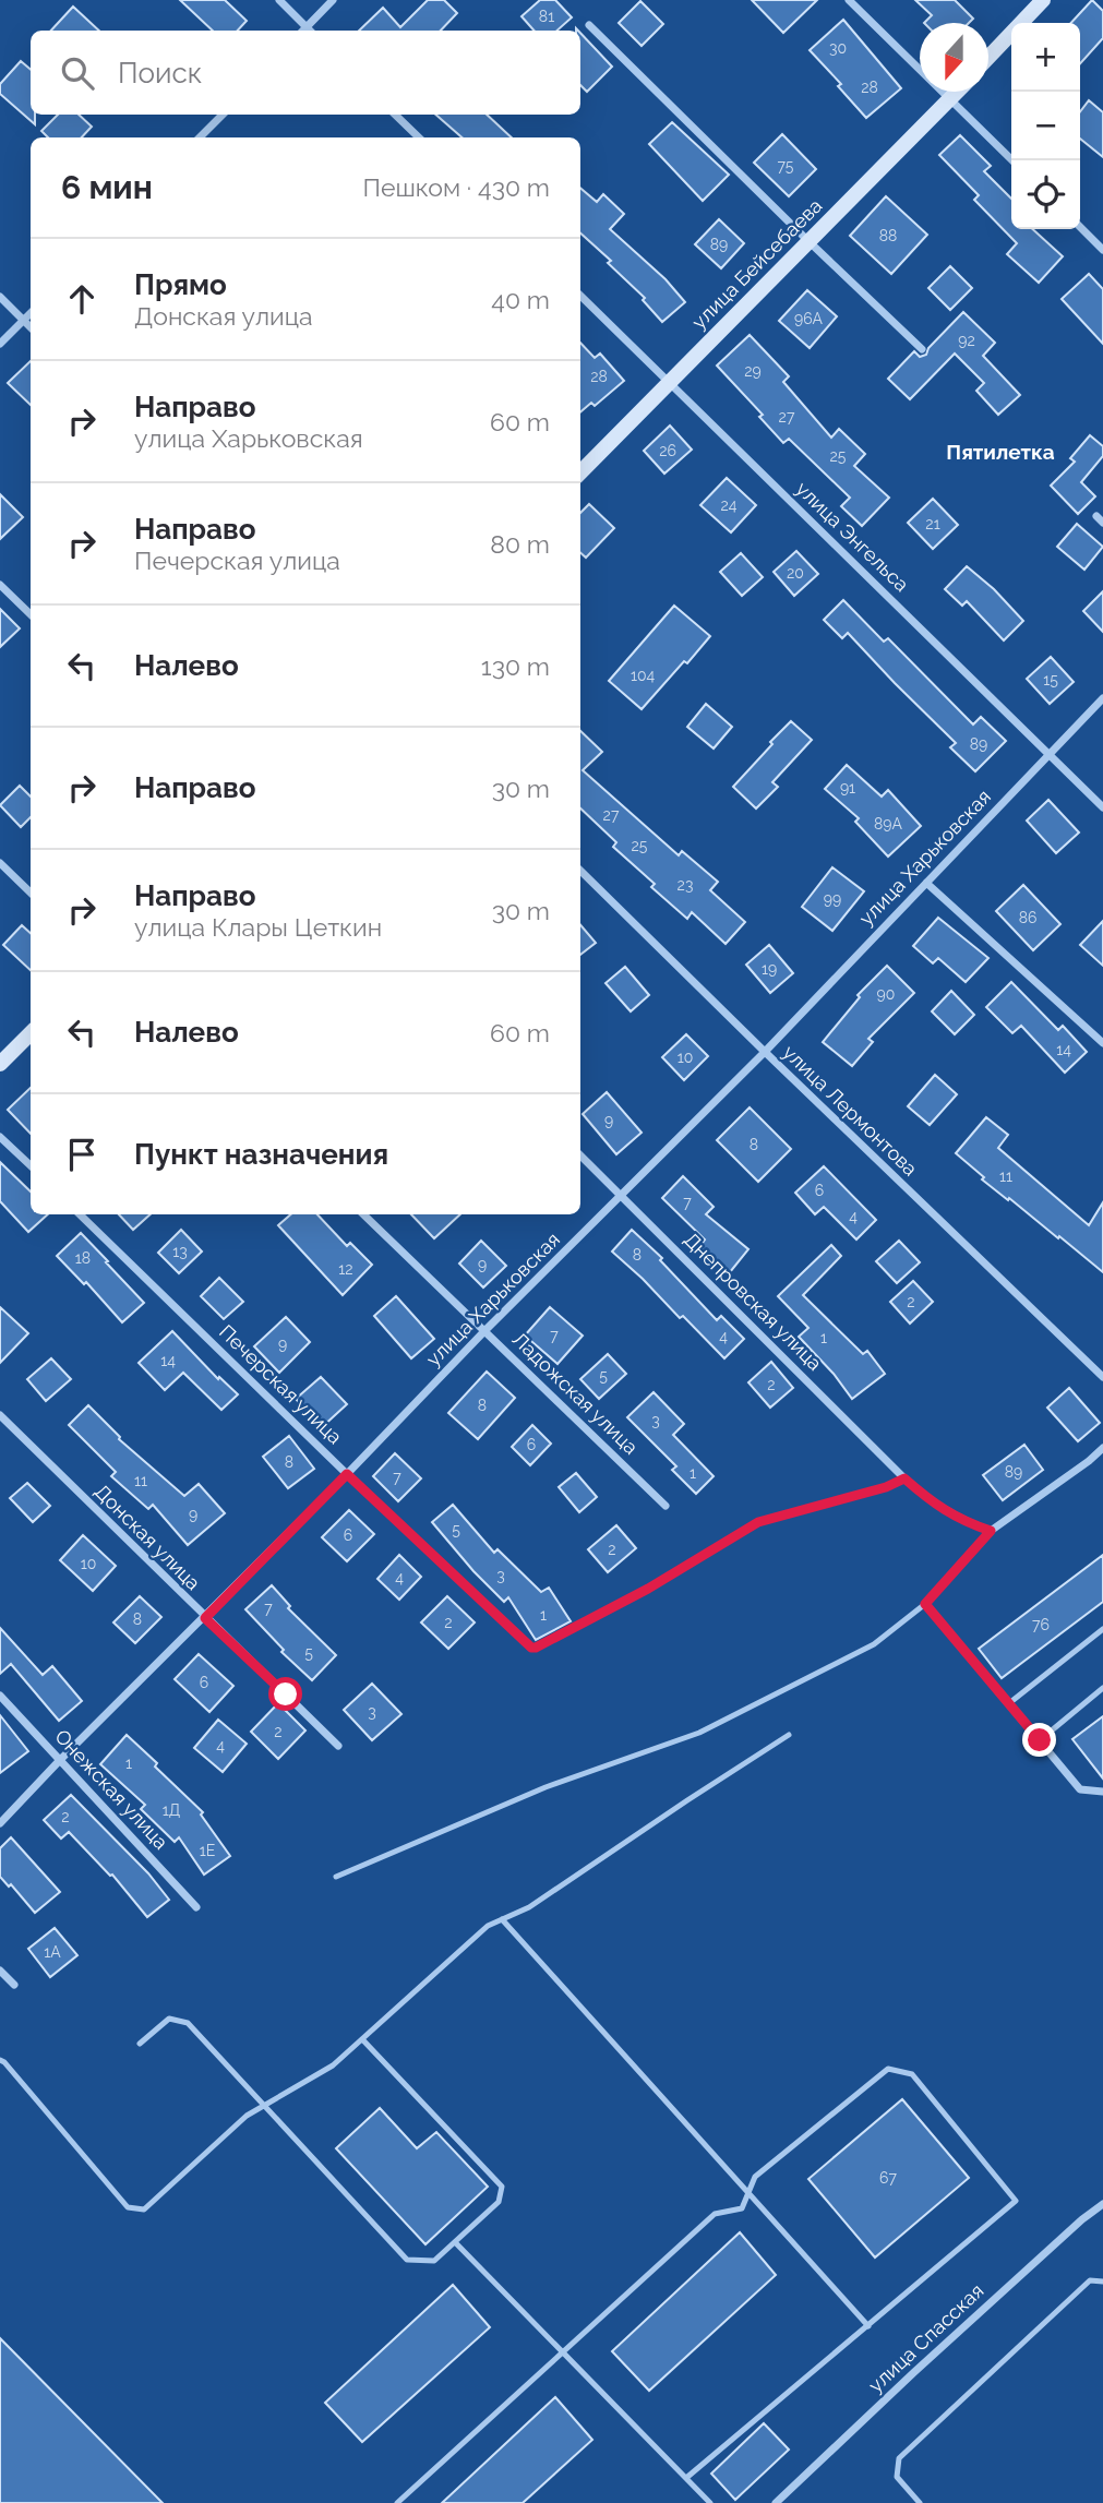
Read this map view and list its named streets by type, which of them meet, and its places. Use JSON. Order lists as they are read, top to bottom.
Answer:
{
  "streets": {
    "street": [
      "улица Бейсебаева",
      "улица Энгельса",
      "улица Харьковская",
      "улица Лермонтова",
      "Днепровская улица",
      "Печерская улица",
      "Ладожская улица",
      "Донская улица",
      "Онежская улица",
      "улица Спасская"
    ]
  },
  "crossings": [
    ["улица Бейсебаева", "улица Энгельса"],
    ["улица Энгельса", "улица Харьковская"],
    ["улица Харьковская", "улица Лермонтова"],
    ["улица Харьковская", "Днепровская улица"],
    ["улица Харьковская", "Печерская улица"],
    ["улица Харьковская", "Ладожская улица"],
    ["улица Харьковская", "Донская улица"],
    ["улица Харьковская", "Онежская улица"],
    ["Днепровская улица", "Печерская улица"]
  ],
  "districts": ["Пятилетка"],
  "house_numbers": [
    "81",
    "30",
    "28",
    "75",
    "88",
    "89",
    "96А",
    "92",
    "29",
    "28",
    "27",
    "26",
    "25",
    "24",
    "21",
    "20",
    "104",
    "15",
    "89",
    "91",
    "27",
    "89А",
    "25",
    "23",
    "99",
    "86",
    "19",
    "90",
    "14",
    "10",
    "9",
    "8",
    "11",
    "6",
    "7",
    "4",
    "13",
    "8",
    "18",
    "9",
    "12",
    "2",
    "7",
    "4",
    "1",
    "9",
    "14",
    "5",
    "2",
    "8",
    "3",
    "6",
    "8",
    "89",
    "1",
    "7",
    "11",
    "9",
    "5",
    "6",
    "2",
    "10",
    "3",
    "4",
    "7",
    "1",
    "8",
    "2",
    "76",
    "5",
    "6",
    "3",
    "2",
    "4",
    "1",
    "1Д",
    "2",
    "1Е",
    "1А",
    "67"
  ],
  "north": "bottom",
  "page": {
    "map_buttons": ["+", "−"],
    "search": "Поиск",
    "heading": ["6 мин", "Пешком · 430 m"],
    "list": [
      ["Прямо", "Донская улица", "40 m"],
      ["Направо", "улица Харьковская", "60 m"],
      ["Направо", "Печерская улица", "80 m"],
      ["Налево", "130 m"],
      ["Направо", "30 m"],
      ["Направо", "улица Клары Цеткин", "30 m"],
      ["Налево", "60 m"],
      "Пункт назначения"
    ]
  }
}
